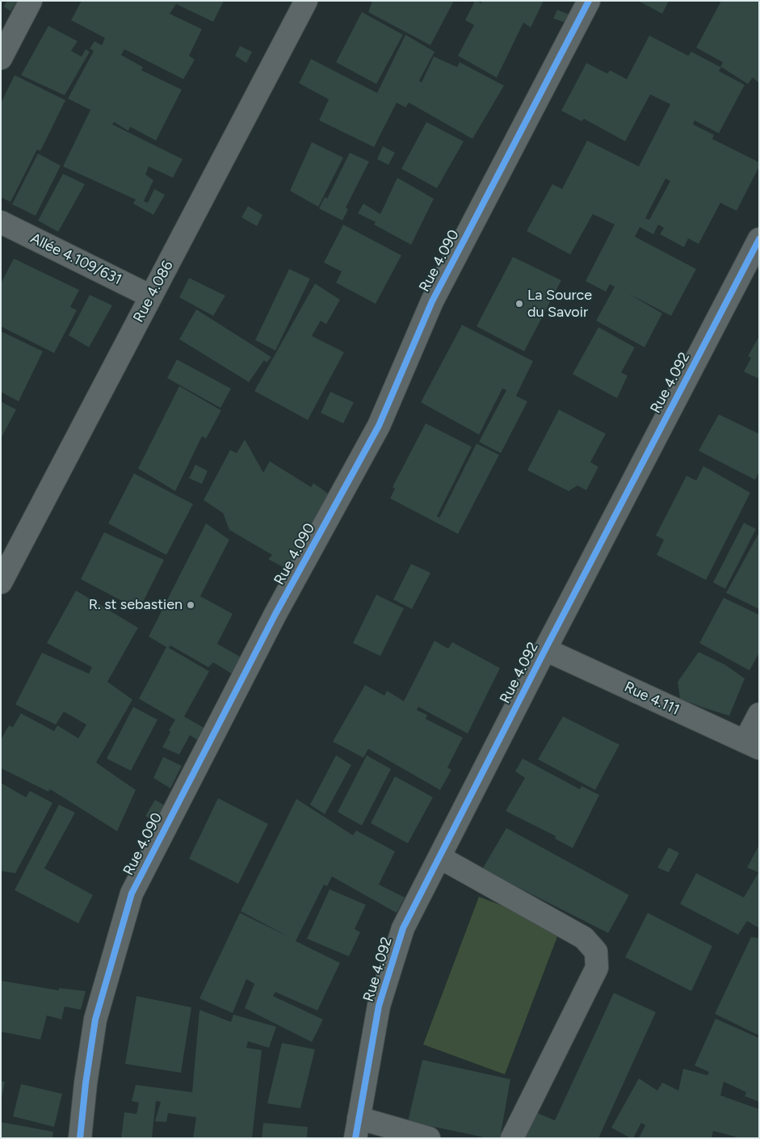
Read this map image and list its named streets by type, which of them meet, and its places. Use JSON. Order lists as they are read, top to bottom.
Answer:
{
  "streets": {
    "street": [
      "Allée 4.109/631",
      "Rue 4.090",
      "Rue 4.086",
      "Rue 4.092",
      "Rue 4.111"
    ]
  },
  "crossings": [
    ["Allée 4.109/631", "Rue 4.086"],
    ["Rue 4.092", "Rue 4.111"]
  ],
  "places": ["La Source du Savoir", "R. st sebastien"]
}
